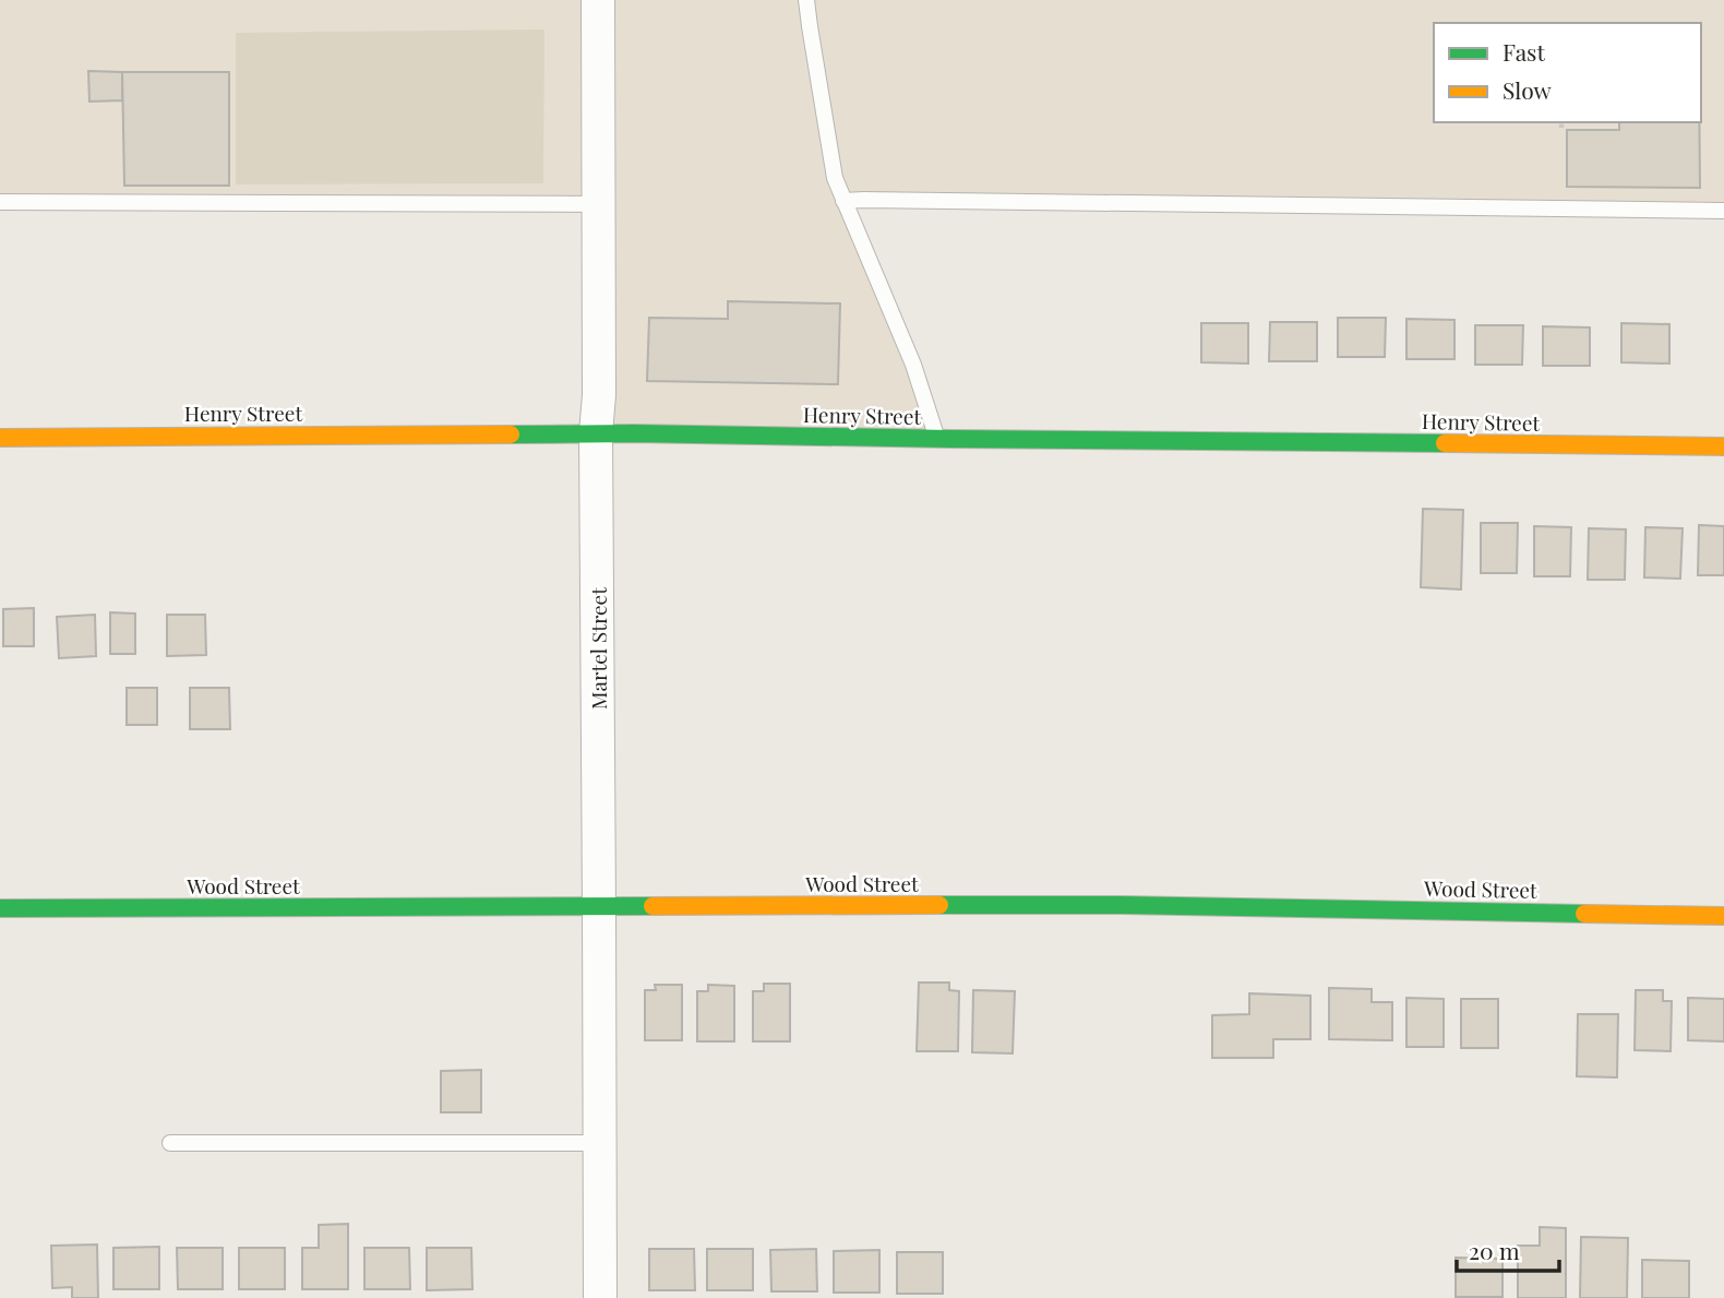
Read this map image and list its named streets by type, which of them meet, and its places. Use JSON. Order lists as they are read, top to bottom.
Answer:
{
  "streets": {
    "street": ["Henry Street", "Martel Street", "Wood Street"]
  },
  "crossings": [
    ["Henry Street", "Martel Street"],
    ["Martel Street", "Wood Street"]
  ],
  "legend": ["Fast", "Slow"],
  "scale_bar": "20 m"
}
